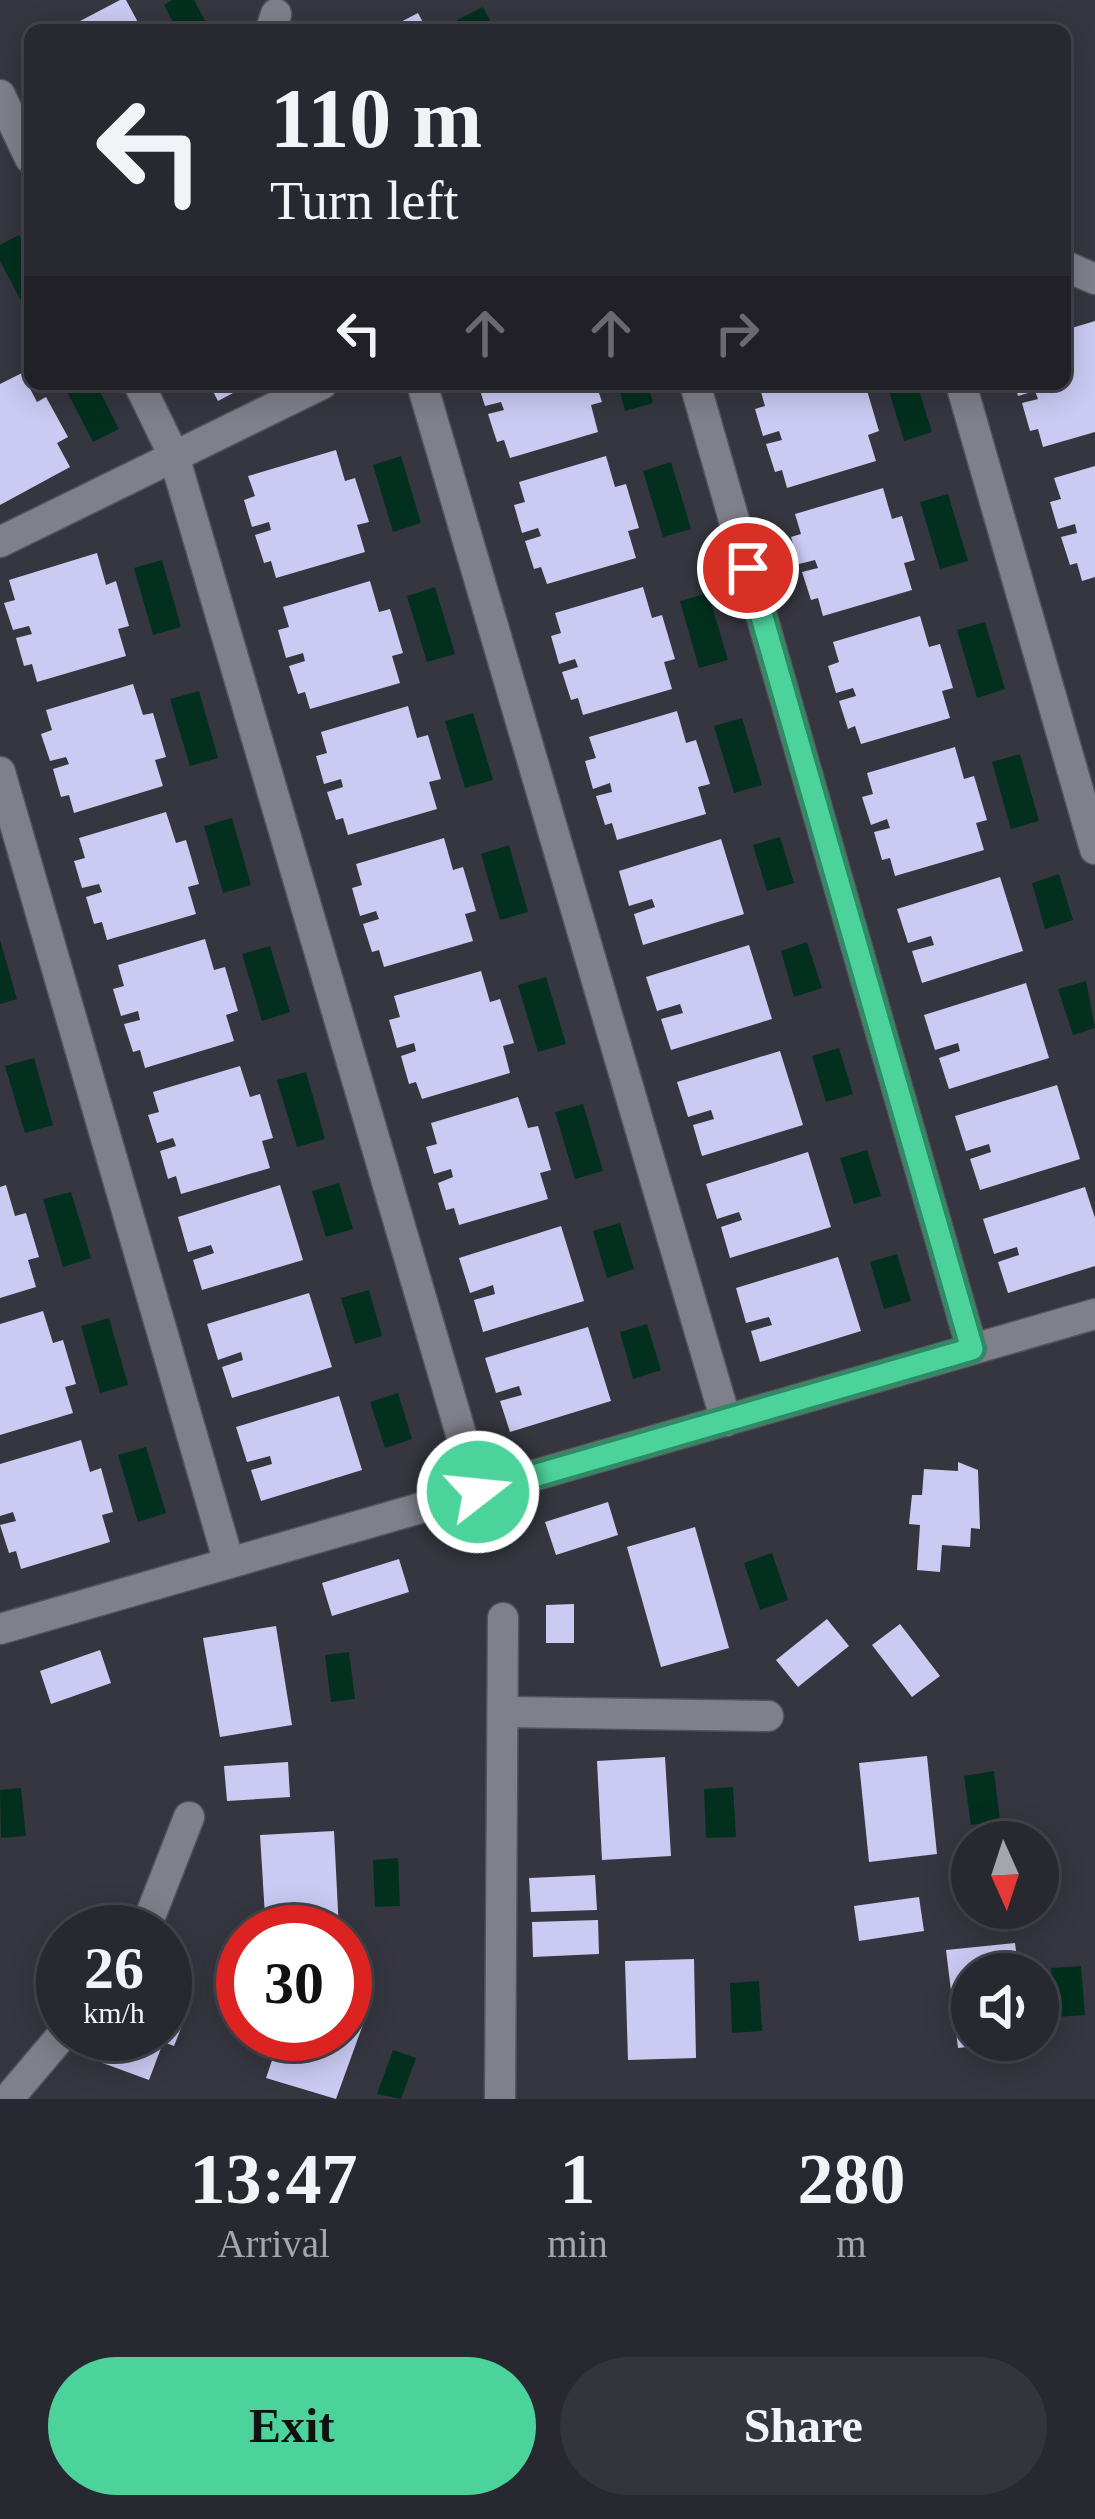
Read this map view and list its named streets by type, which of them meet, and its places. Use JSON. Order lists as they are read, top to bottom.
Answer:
{
  "north": "bottom",
  "page": {
    "turn": ["110 m", "Turn left"],
    "speed": "26 km/h",
    "limit": "30",
    "eta": [
      "13:47",
      "Arrival",
      "1",
      "min",
      "280",
      "m"
    ],
    "buttons": ["Exit", "Share"]
  }
}
